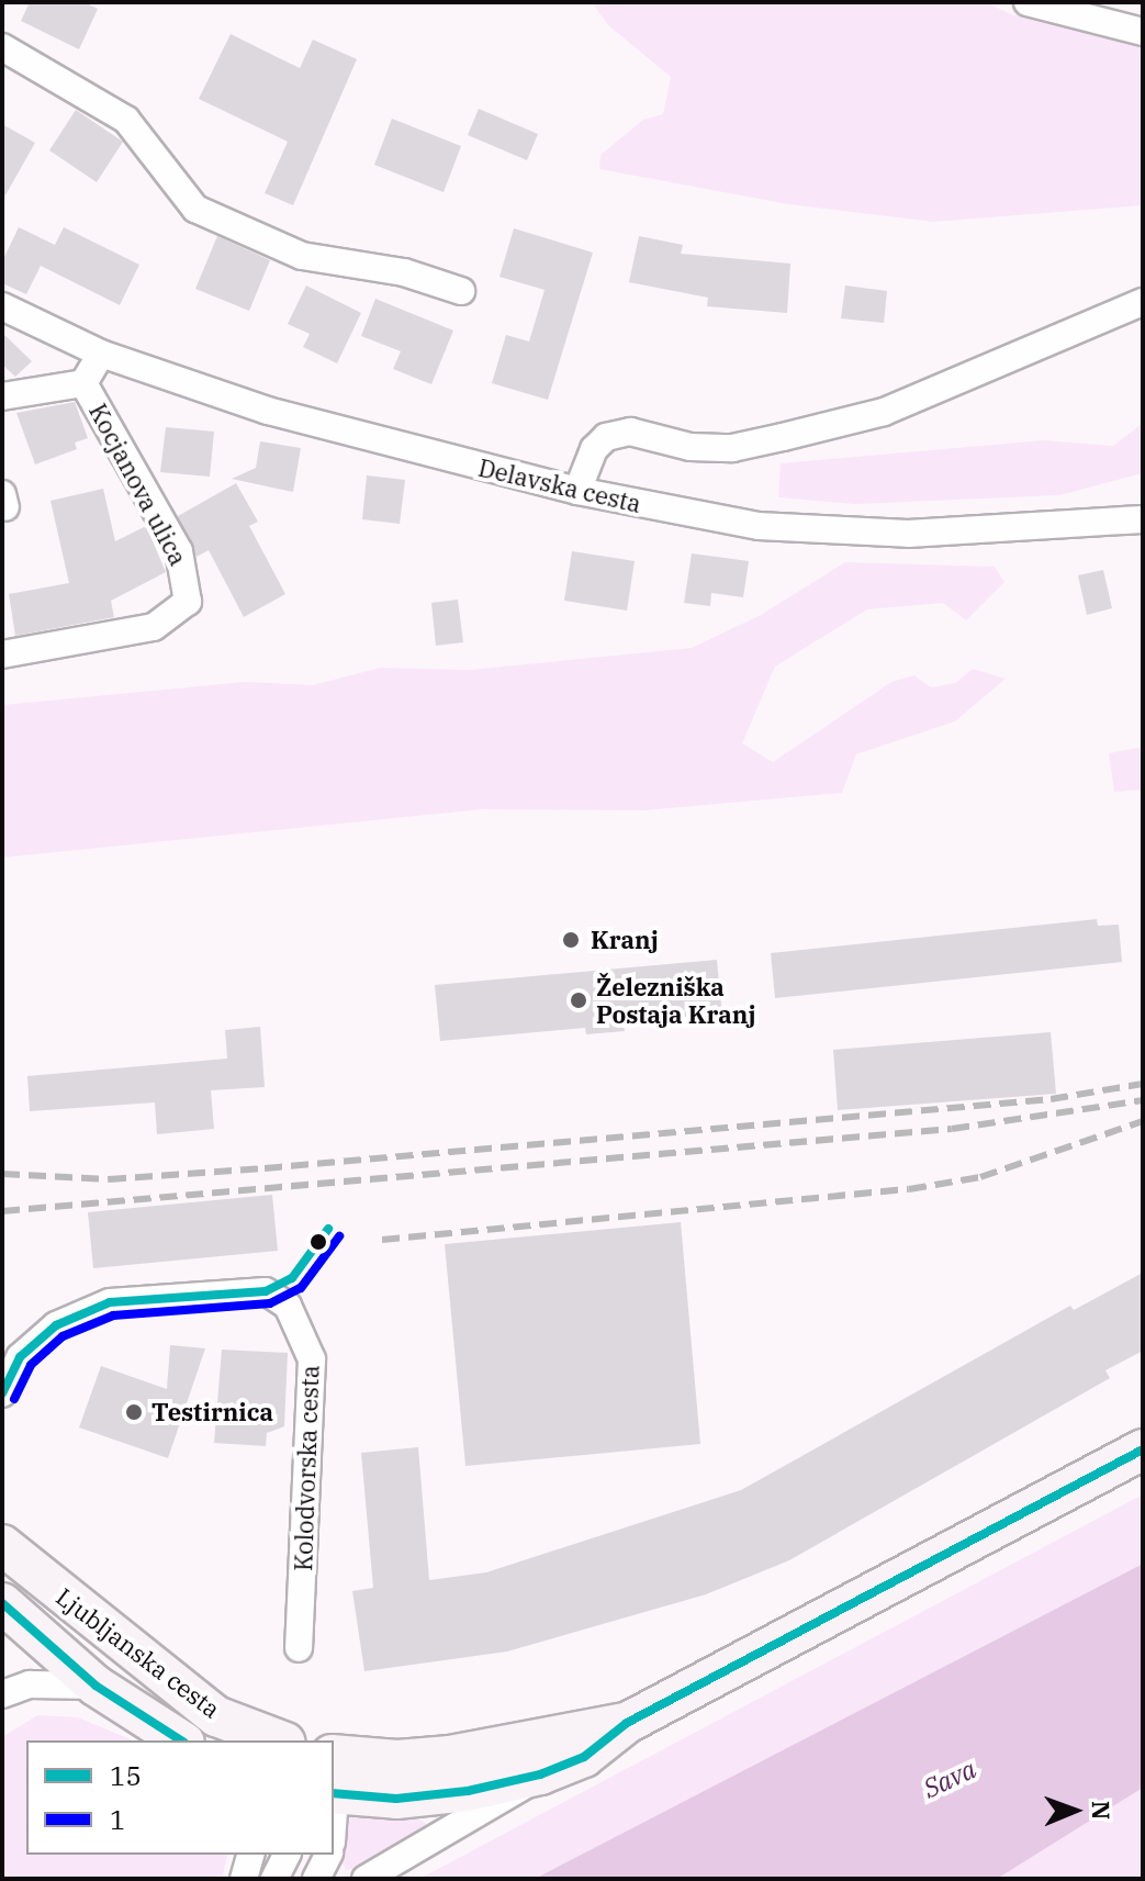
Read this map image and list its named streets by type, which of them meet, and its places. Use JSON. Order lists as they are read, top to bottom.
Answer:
{
  "streets": {
    "main road": ["Ljubljanska cesta"],
    "street": ["Kocjanova ulica", "Delavska cesta", "Kolodvorska cesta"]
  },
  "crossings": [
    ["Kocjanova ulica", "Delavska cesta"]
  ],
  "water": ["Sava"],
  "places": ["Kranj", "Železniška Postaja Kranj", "Testirnica"],
  "lines": ["transit line 15", "transit line 1"],
  "legend": ["15", "1"],
  "north": "right"
}
